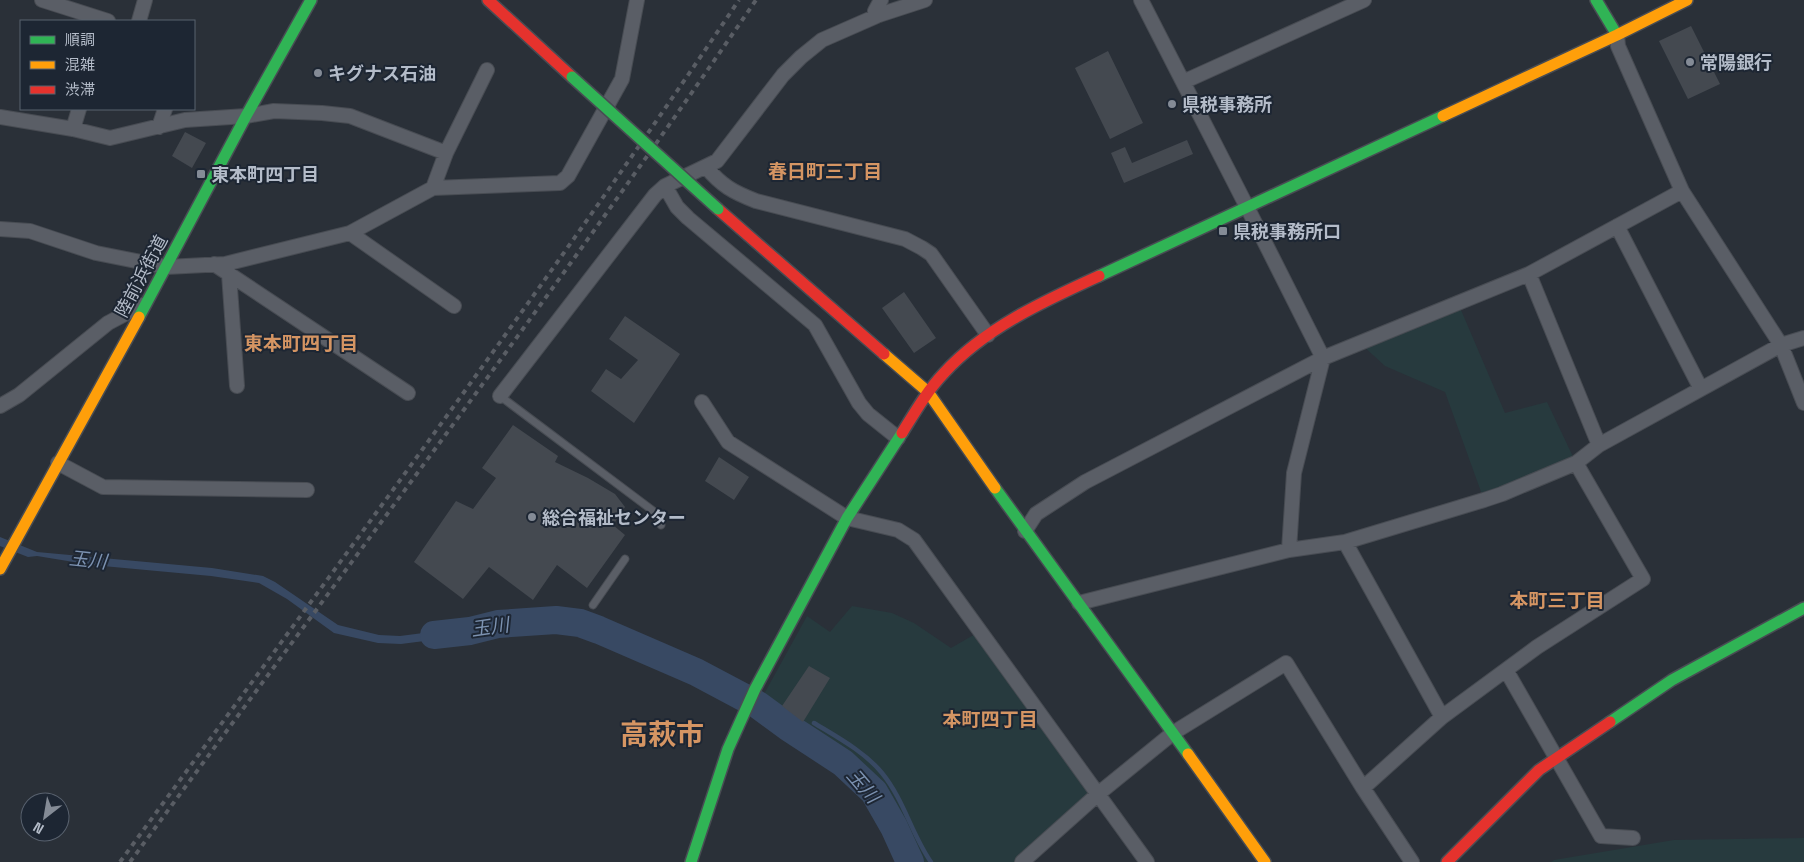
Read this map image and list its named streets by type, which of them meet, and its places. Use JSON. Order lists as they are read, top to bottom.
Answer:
{
  "streets": {
    "main road": ["陸前浜街道"]
  },
  "districts": [
    "春日町三丁目",
    "東本町四丁目",
    "本町三丁目",
    "本町四丁目",
    "高萩市"
  ],
  "water": ["玉川"],
  "places": {
    "other": [
      "常陽銀行",
      "キグナス石油",
      "県税事務所",
      "総合福祉センター"
    ],
    "transit": ["東本町四丁目", "県税事務所口"]
  },
  "legend": ["順調", "混雑", "渋滞"],
  "north": "bottom left"
}
